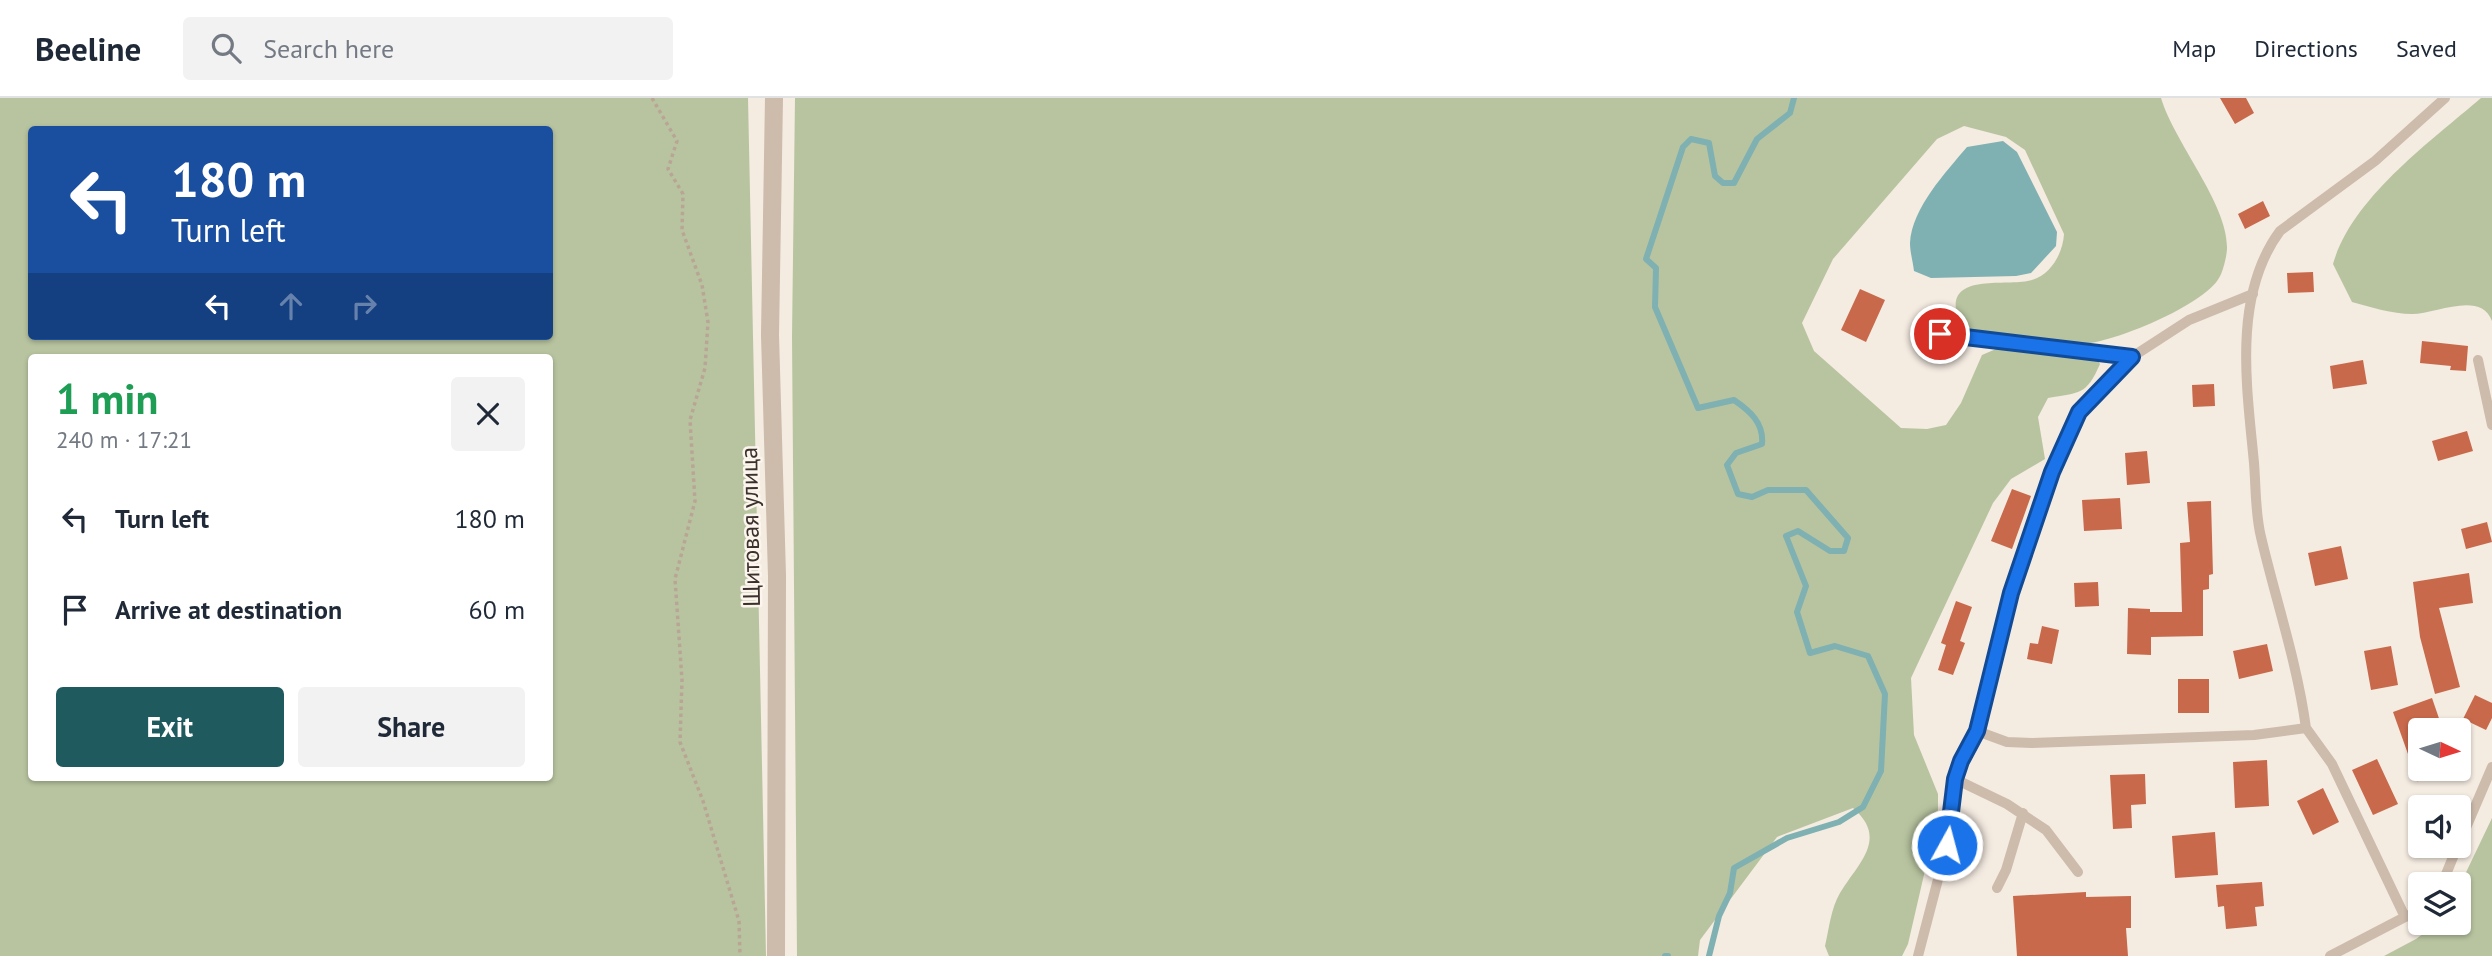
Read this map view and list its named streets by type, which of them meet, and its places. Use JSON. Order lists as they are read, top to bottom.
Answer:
{
  "streets": {
    "street": ["Щитовая улица"]
  },
  "north": "right",
  "page": {
    "header": "Beeline",
    "search": "Search here",
    "nav": ["Map", "Directions", "Saved"],
    "turn": ["180 m", "Turn left"],
    "heading": ["1 min", "240 m · 17:21"],
    "list": [
      {
        "name": "Turn left",
        "value": "180 m"
      },
      {
        "name": "Arrive at destination",
        "value": "60 m"
      }
    ],
    "buttons": ["Exit", "Share"]
  }
}
